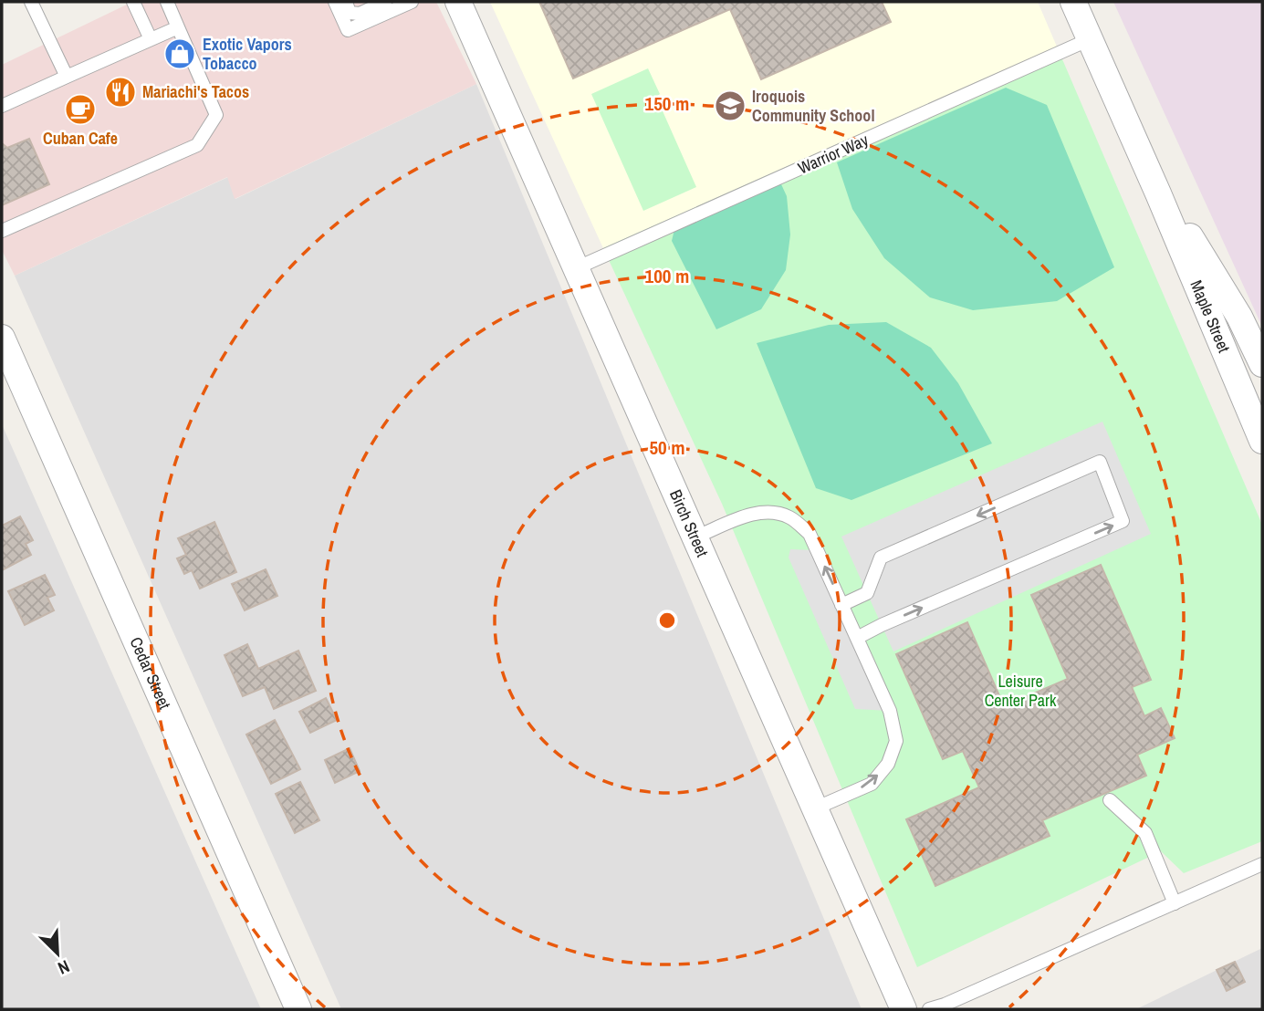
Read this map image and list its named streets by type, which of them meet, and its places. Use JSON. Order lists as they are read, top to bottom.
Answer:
{
  "streets": {
    "street": ["Maple Street", "Birch Street", "Cedar Street"],
    "lane": ["Warrior Way"]
  },
  "crossings": [
    ["Warrior Way", "Maple Street"],
    ["Warrior Way", "Birch Street"]
  ],
  "parks": ["Leisure Center Park"],
  "places": {
    "shop": ["Exotic Vapors Tobacco"],
    "restaurant": ["Mariachi's Tacos"],
    "school or university": ["Iroquois Community School"],
    "cafe": ["Cuban Cafe"]
  },
  "north": "bottom right",
  "rings": ["150 m", "100 m", "50 m"]
}
